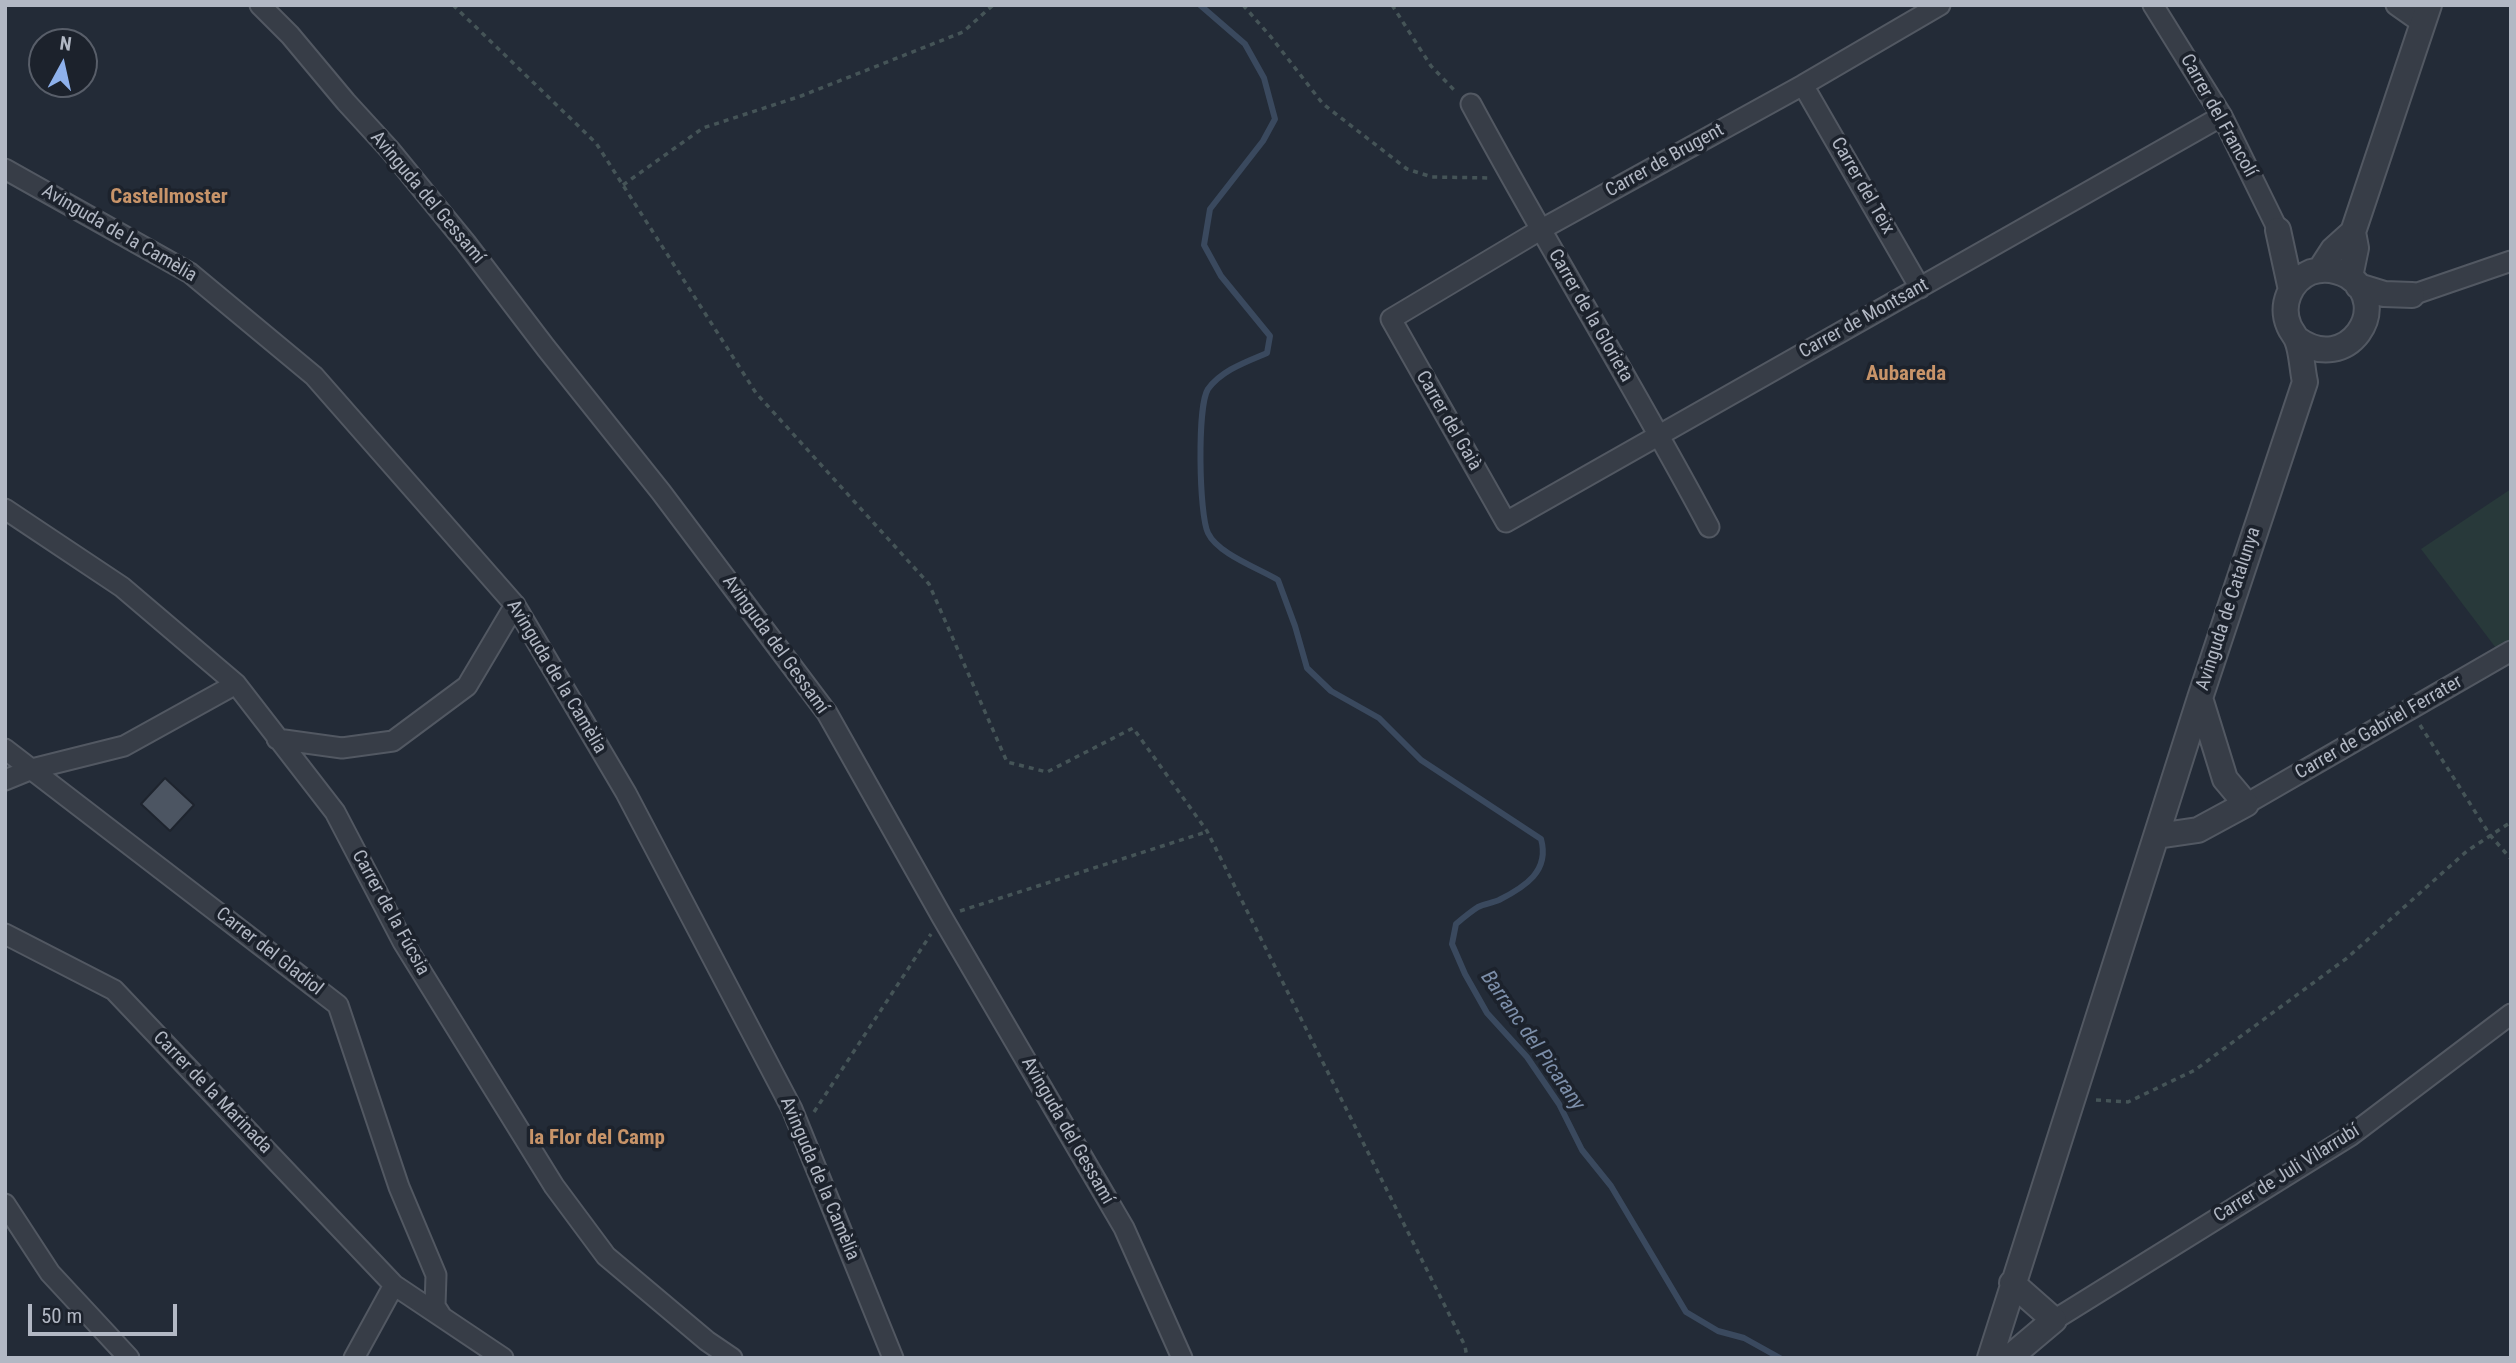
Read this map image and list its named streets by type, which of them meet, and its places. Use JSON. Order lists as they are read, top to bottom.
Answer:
{
  "streets": {
    "street": [
      "Carrer del Francolí",
      "Carrer de Brugent",
      "Carrer del Teix",
      "Avinguda del Gessamí",
      "Avinguda de la Camèlia",
      "Carrer de la Glorieta",
      "Carrer de Montsant",
      "Carrer del Gaià",
      "Avinguda de Catalunya",
      "Carrer de Gabriel Ferrater",
      "Carrer de la Fúcsia",
      "Carrer del Gladiol",
      "Carrer de la Marinada",
      "Carrer de Juli Vilarrubí"
    ]
  },
  "crossings": [
    ["Carrer del Francolí", "Carrer de Montsant"],
    ["Carrer de Brugent", "Carrer del Teix"],
    ["Carrer de Brugent", "Carrer de la Glorieta"],
    ["Carrer de Brugent", "Carrer del Gaià"],
    ["Carrer del Teix", "Carrer de Montsant"],
    ["Carrer de la Glorieta", "Carrer de Montsant"],
    ["Carrer de Montsant", "Carrer del Gaià"],
    ["Carrer del Gladiol", "Carrer de la Marinada"]
  ],
  "districts": ["Castellmoster", "Aubareda", "la Flor del Camp"],
  "water": ["Barranc del Picarany"],
  "scale_bar": "50 m",
  "north": "top"
}
